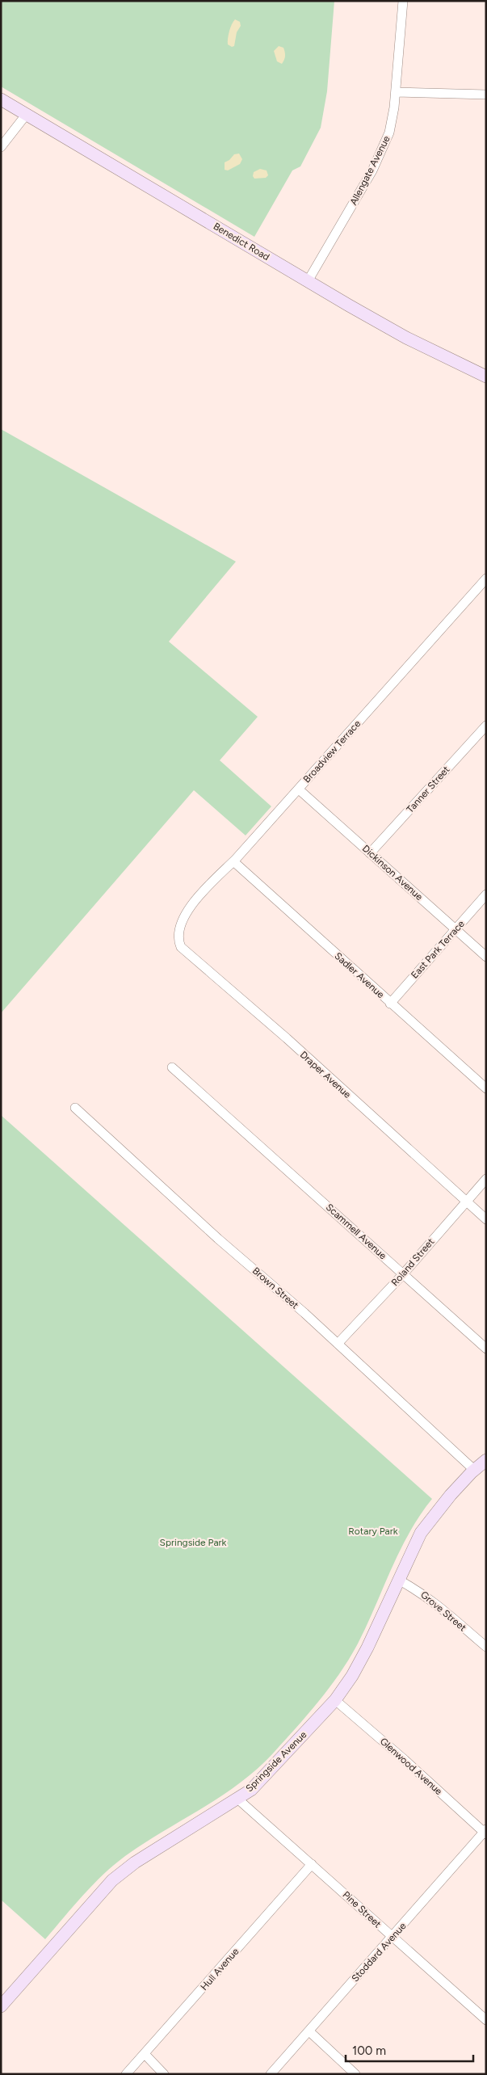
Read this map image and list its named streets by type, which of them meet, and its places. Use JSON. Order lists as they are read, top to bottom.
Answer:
{
  "streets": {
    "street": [
      "Allengate Avenue",
      "Benedict Road",
      "Broadview Terrace",
      "Tanner Street",
      "Dickinson Avenue",
      "East Park Terrace",
      "Sadler Avenue",
      "Draper Avenue",
      "Scammell Avenue",
      "Roland Street",
      "Brown Street",
      "Grove Street",
      "Springside Avenue",
      "Glenwood Avenue",
      "Pine Street",
      "Stoddard Avenue",
      "Hull Avenue"
    ]
  },
  "crossings": [
    ["Allengate Avenue", "Benedict Road"],
    ["Broadview Terrace", "Dickinson Avenue"],
    ["Broadview Terrace", "Sadler Avenue"],
    ["Broadview Terrace", "Draper Avenue"],
    ["Tanner Street", "Dickinson Avenue"],
    ["Dickinson Avenue", "East Park Terrace"],
    ["East Park Terrace", "Sadler Avenue"],
    ["Draper Avenue", "Roland Street"],
    ["Scammell Avenue", "Roland Street"],
    ["Roland Street", "Brown Street"],
    ["Brown Street", "Springside Avenue"],
    ["Grove Street", "Springside Avenue"],
    ["Springside Avenue", "Glenwood Avenue"],
    ["Springside Avenue", "Pine Street"],
    ["Glenwood Avenue", "Stoddard Avenue"],
    ["Pine Street", "Stoddard Avenue"],
    ["Pine Street", "Hull Avenue"]
  ],
  "parks": ["Rotary Park", "Springside Park"],
  "scale_bar": "100 m"
}
